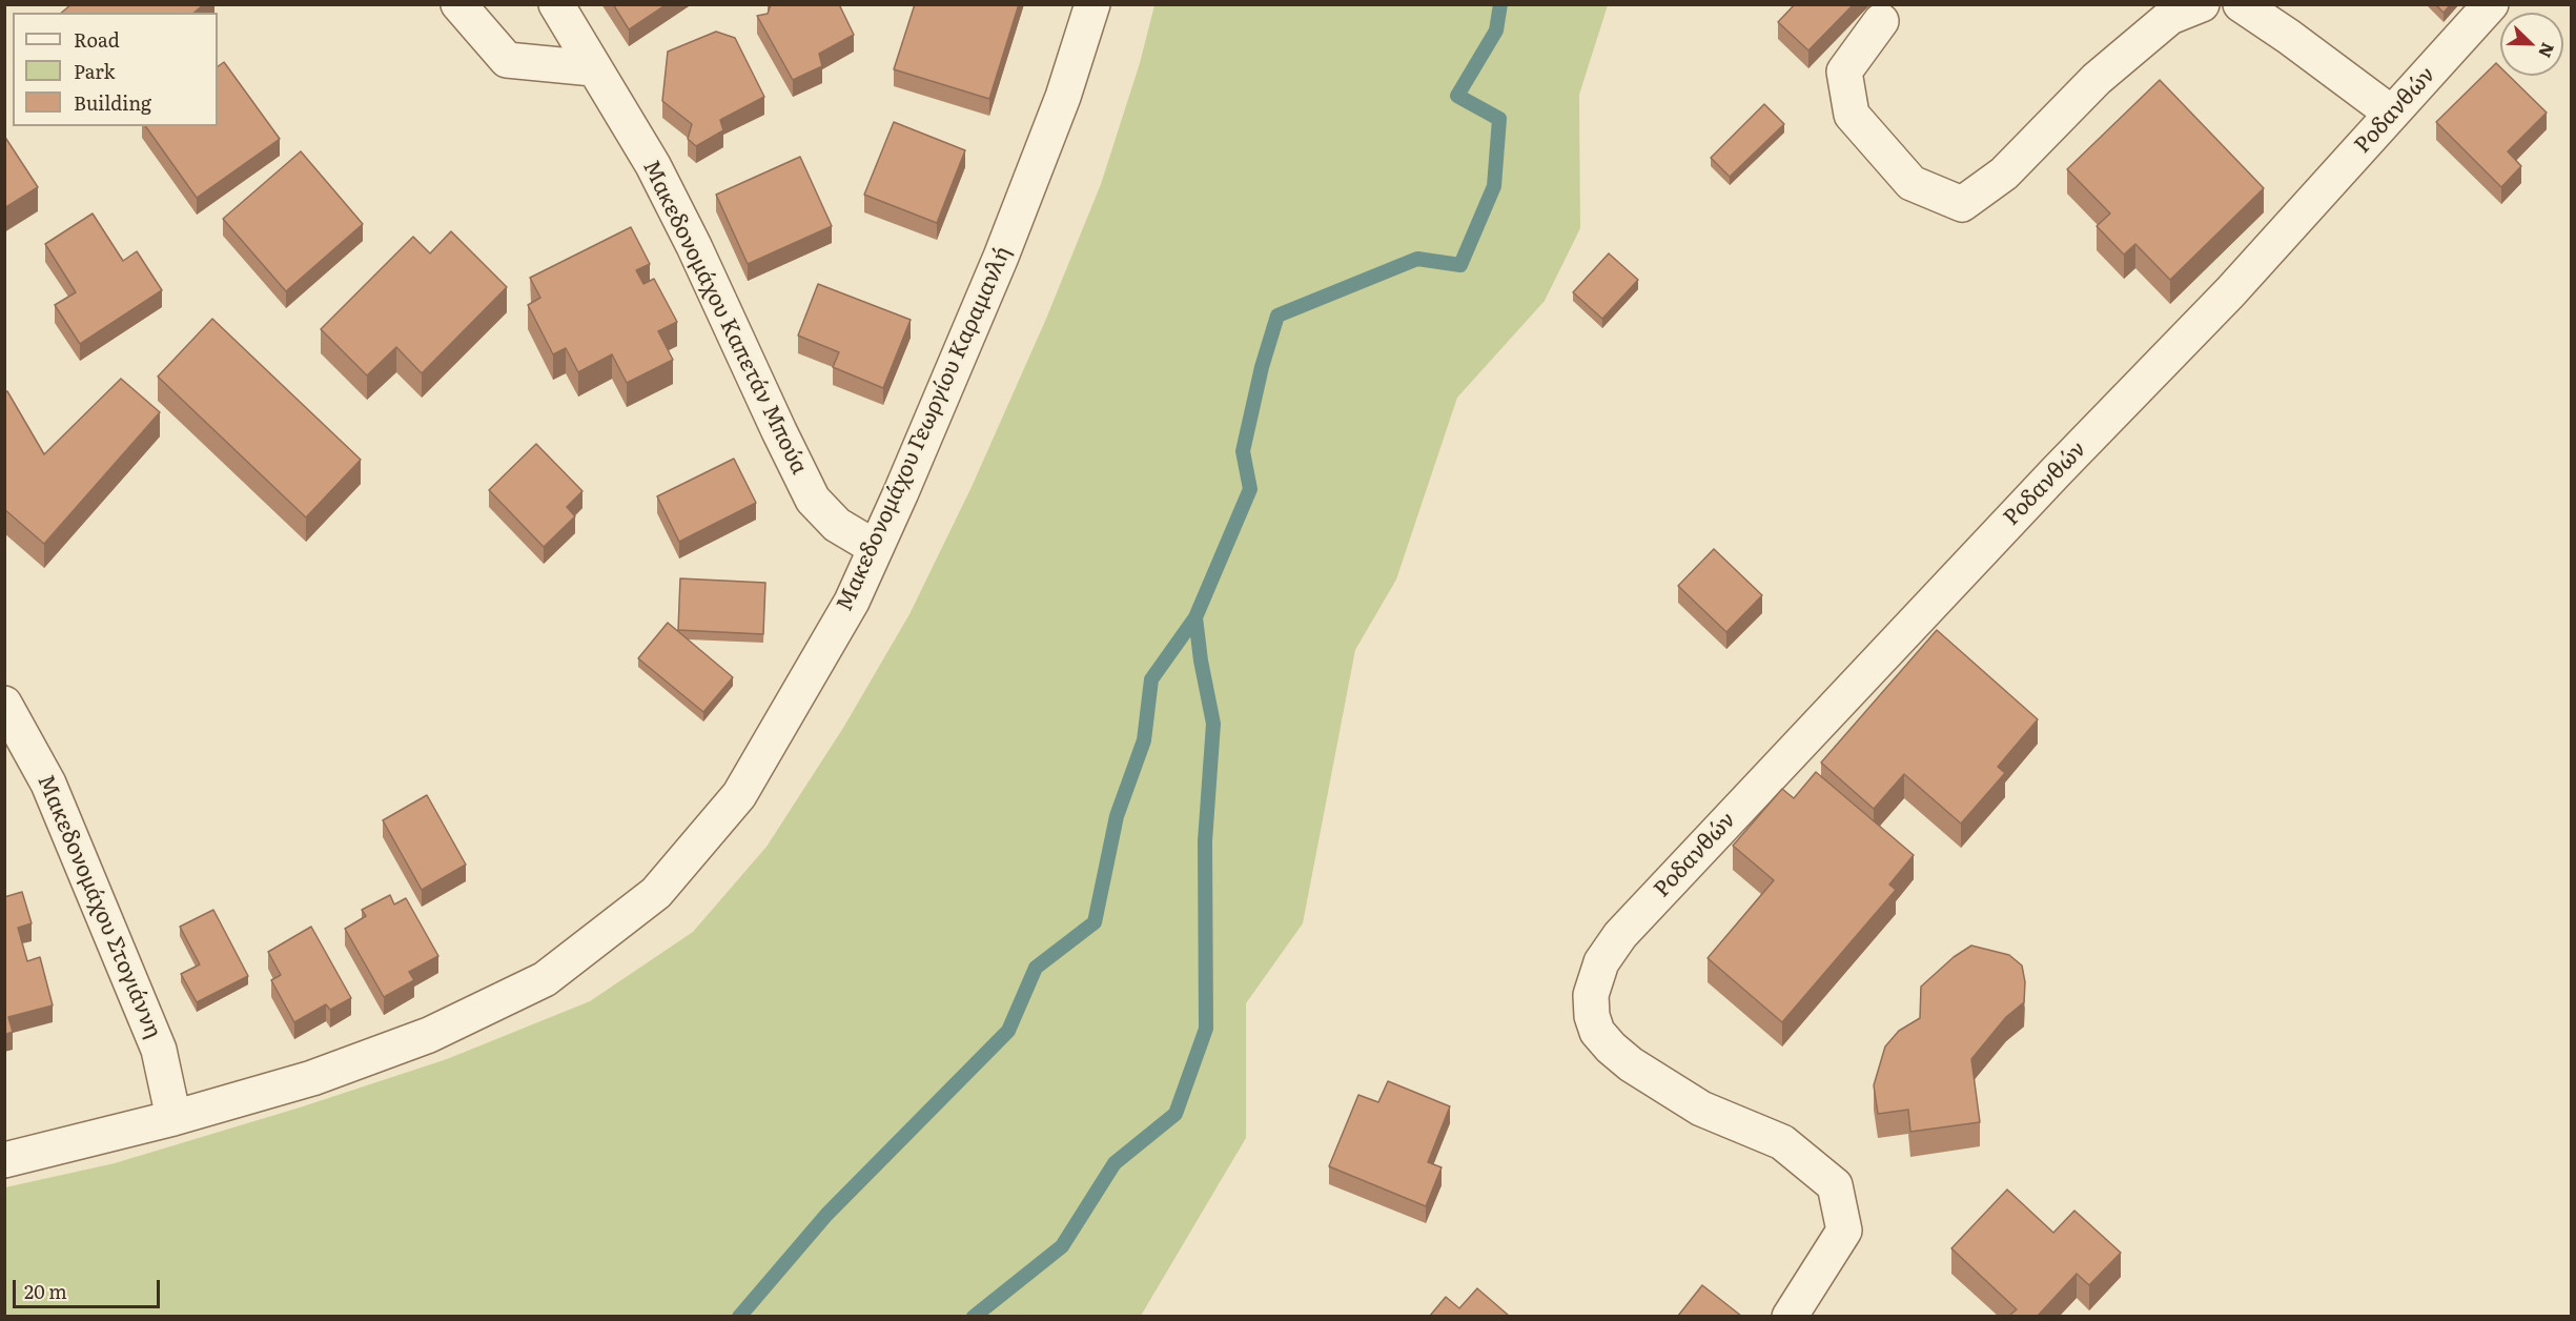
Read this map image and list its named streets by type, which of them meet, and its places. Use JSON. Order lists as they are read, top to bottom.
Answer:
{
  "streets": {
    "street": [
      "Ροδανθών",
      "Μακεδονομάχου Καπετάν Μπούα",
      "Μακεδονομάχου Γεωργίου Καραμανλή",
      "Μακεδονομάχου Στογιάννη"
    ]
  },
  "crossings": [
    ["Μακεδονομάχου Καπετάν Μπούα", "Μακεδονομάχου Γεωργίου Καραμανλή"],
    ["Μακεδονομάχου Γεωργίου Καραμανλή", "Μακεδονομάχου Στογιάννη"]
  ],
  "legend": ["Road", "Park", "Building"],
  "scale_bar": "20 m",
  "north": "bottom right"
}
